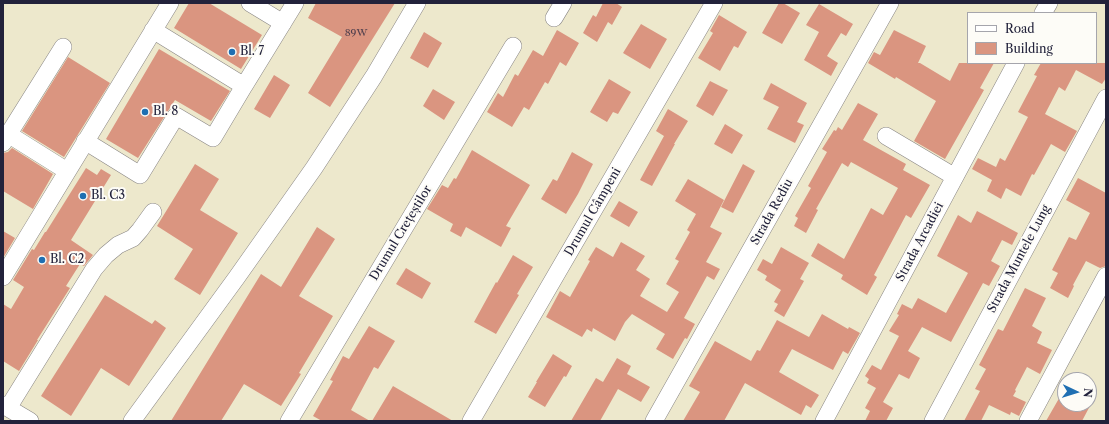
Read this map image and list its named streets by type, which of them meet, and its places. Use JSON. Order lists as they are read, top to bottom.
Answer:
{
  "streets": {
    "street": [
      "Drumul Câmpeni",
      "Strada Rediu",
      "Drumul Crețeștilor",
      "Strada Arcadiei",
      "Strada Muntele Lung"
    ]
  },
  "places": [
    "Bl. 7",
    "Bl. 8",
    "Bl. C3",
    "Bl. C2"
  ],
  "house_numbers": ["89W"],
  "legend": ["Road", "Building"],
  "north": "right"
}
